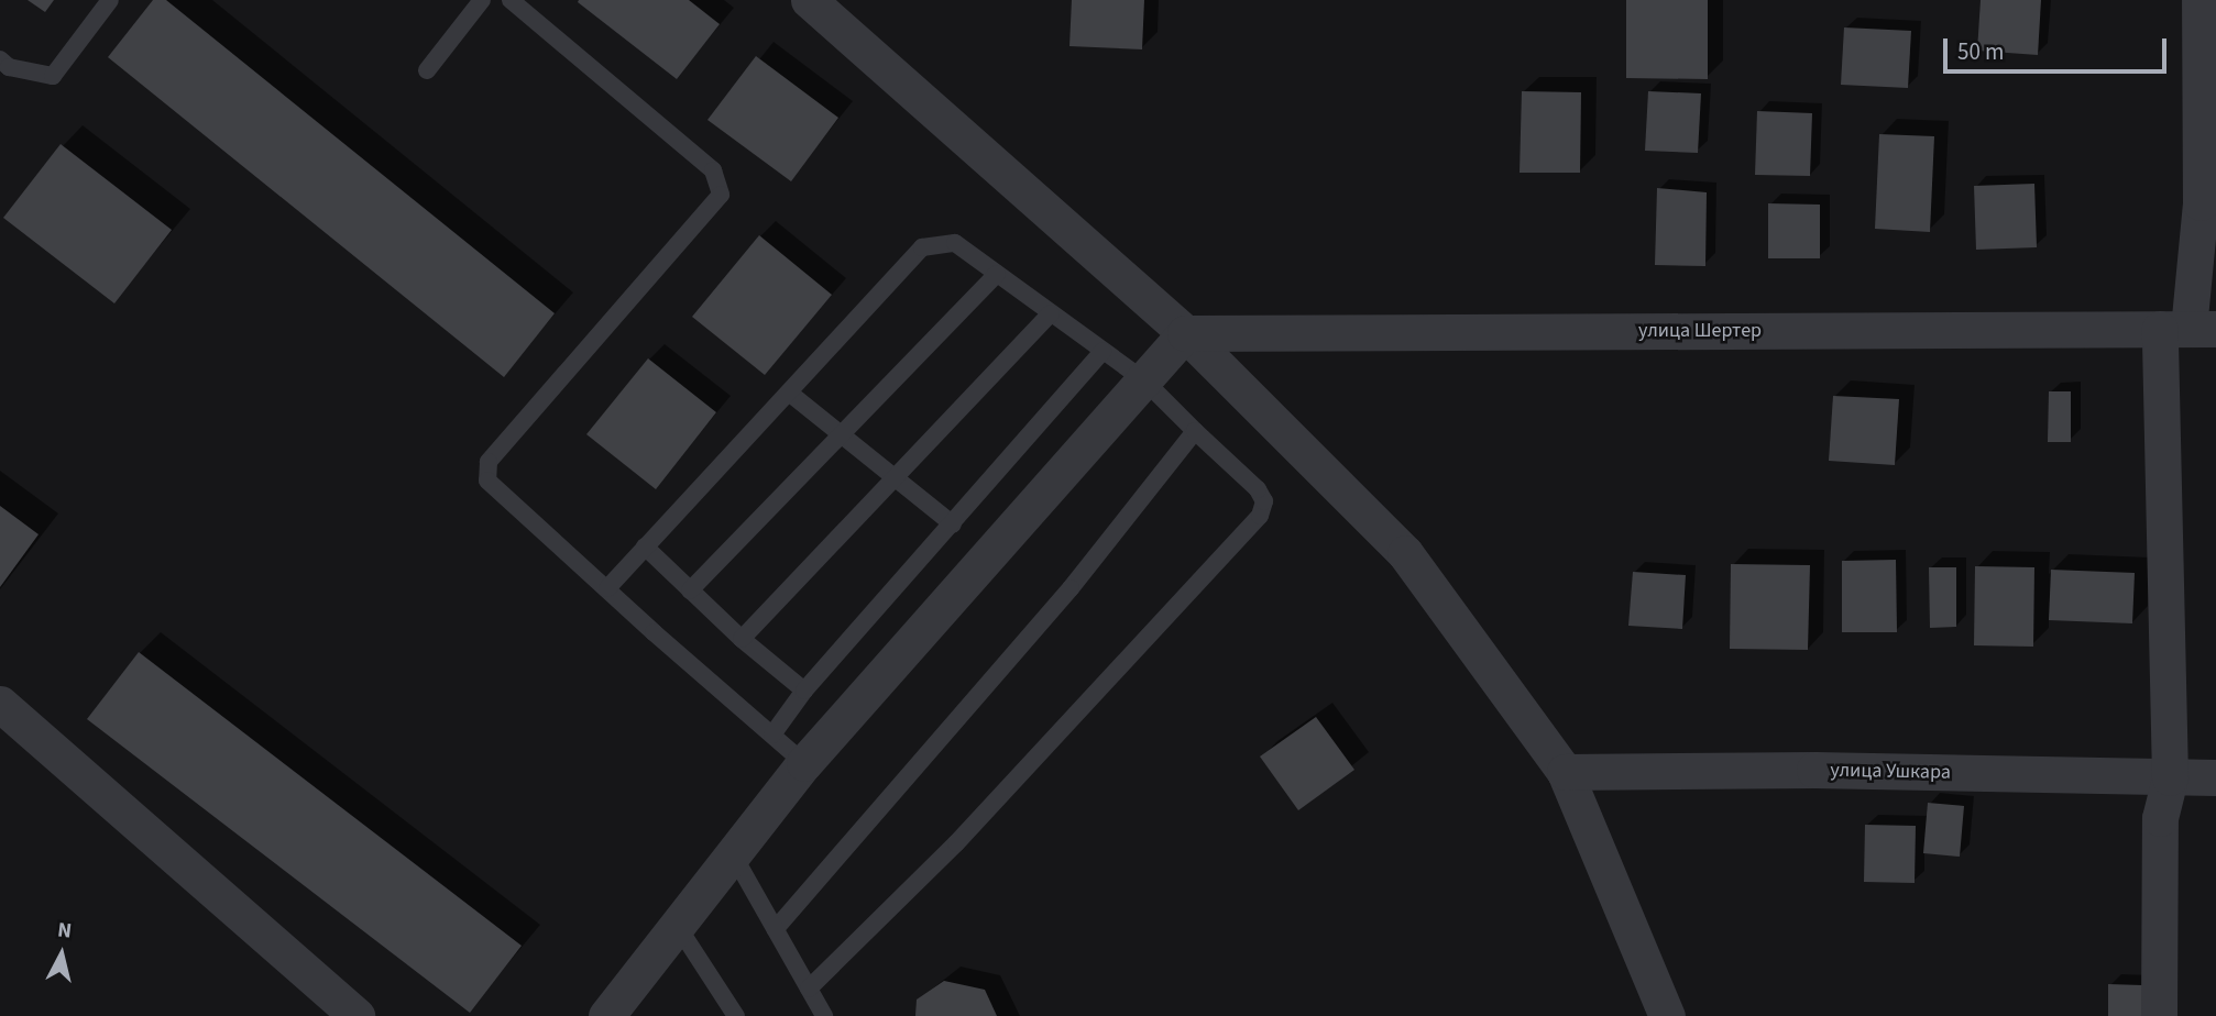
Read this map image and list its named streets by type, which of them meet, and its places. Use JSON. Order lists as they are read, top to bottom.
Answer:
{
  "streets": {
    "street": ["улица Шертер", "улица Ушкара"]
  },
  "scale_bar": "50 m",
  "north": "top"
}
